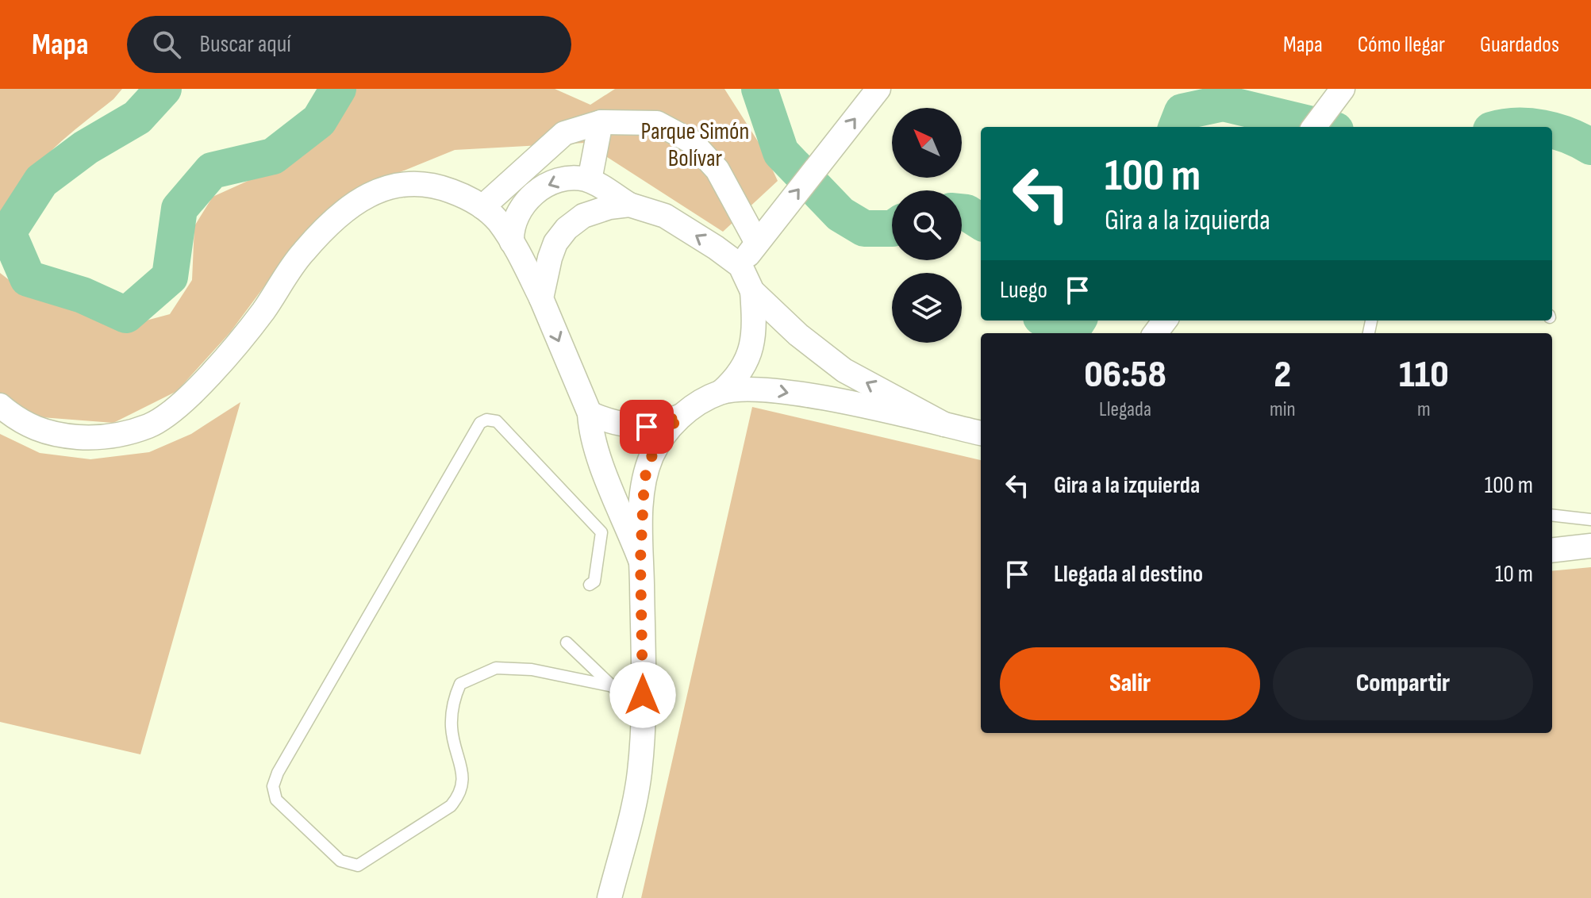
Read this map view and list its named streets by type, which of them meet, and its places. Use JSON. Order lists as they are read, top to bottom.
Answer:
{
  "parks": ["Parque Simón Bolívar"],
  "north": "top left",
  "page": {
    "header": "Mapa",
    "search": "Buscar aquí",
    "nav": ["Mapa", "Cómo llegar", "Guardados"],
    "turn": ["100 m", "Gira a la izquierda"],
    "then": "Luego",
    "eta": [
      "06:58",
      "Llegada",
      "2",
      "min",
      "110",
      "m"
    ],
    "list": [
      {
        "name": "Gira a la izquierda",
        "value": "100 m"
      },
      {
        "name": "Llegada al destino",
        "value": "10 m"
      }
    ],
    "buttons": ["Salir", "Compartir"]
  }
}
